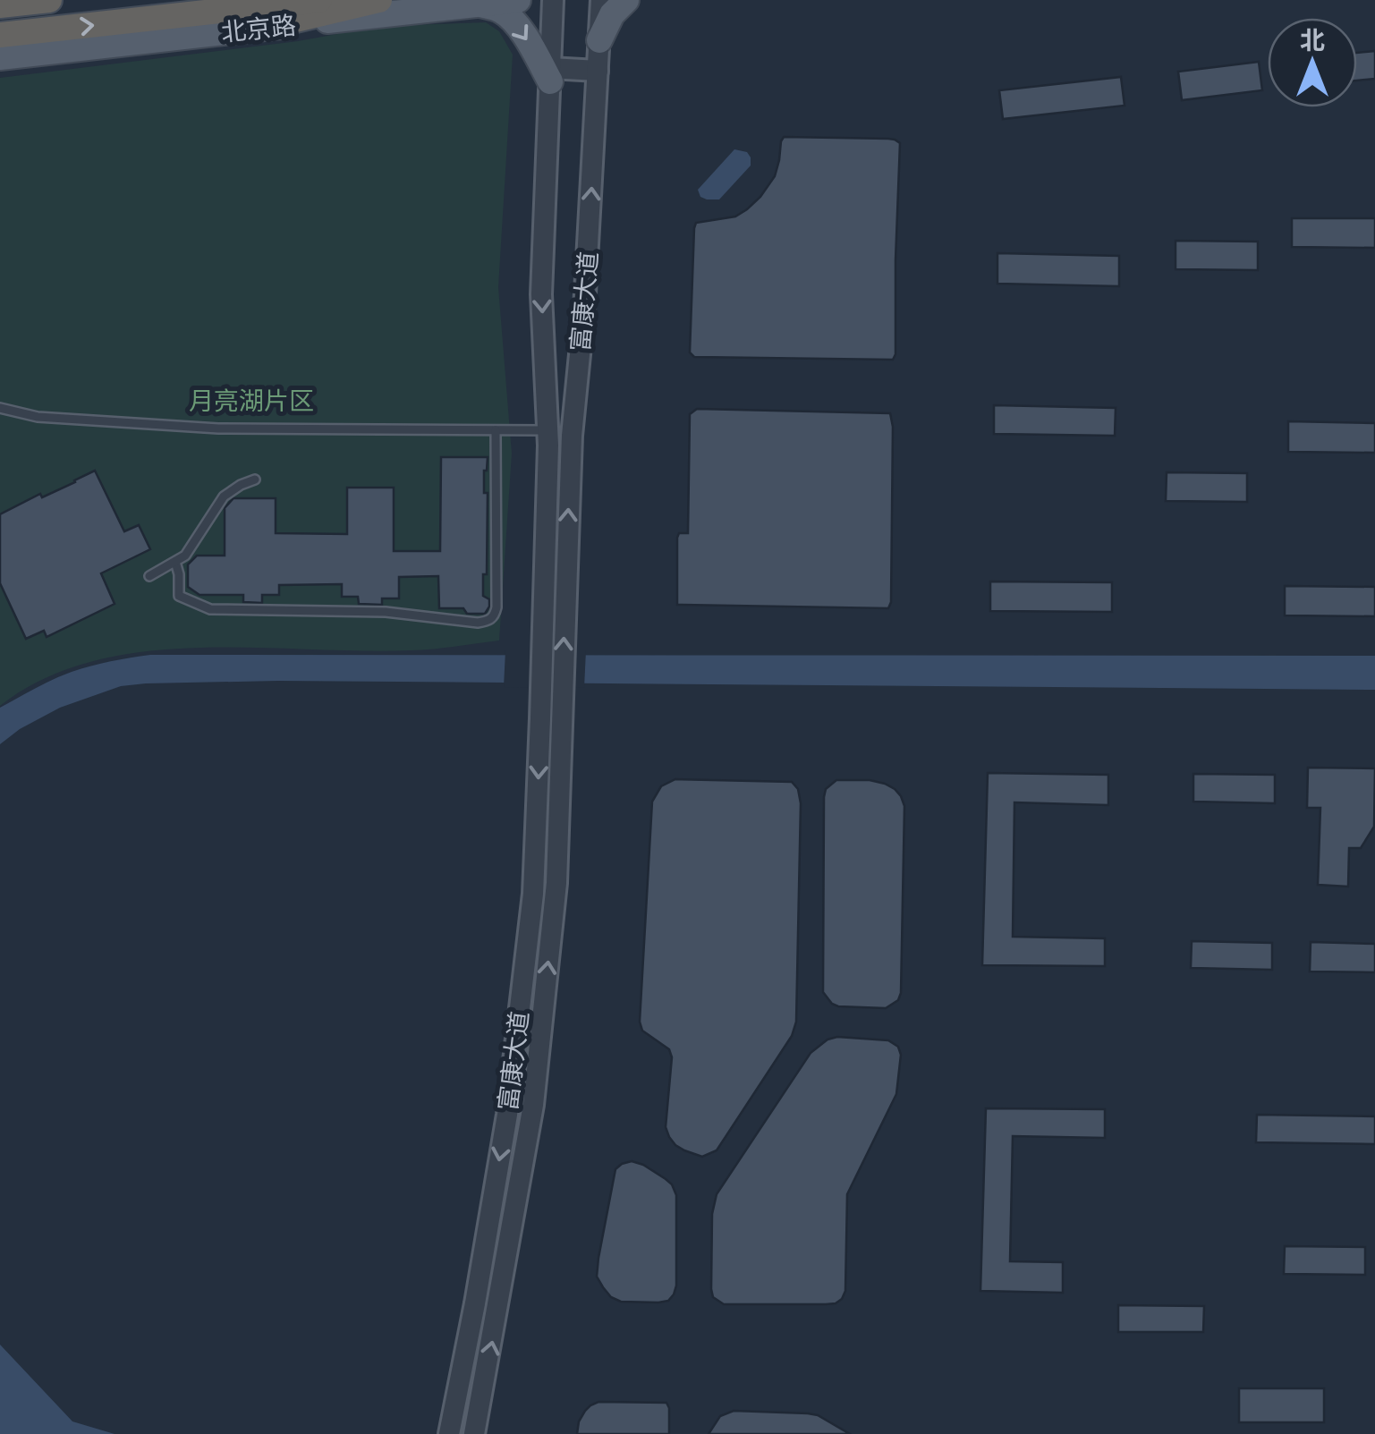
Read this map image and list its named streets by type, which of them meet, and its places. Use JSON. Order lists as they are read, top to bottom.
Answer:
{
  "streets": {
    "main road": ["北京路"],
    "street": ["富康大道"]
  },
  "parks": ["月亮湖片区"],
  "north": "top"
}
